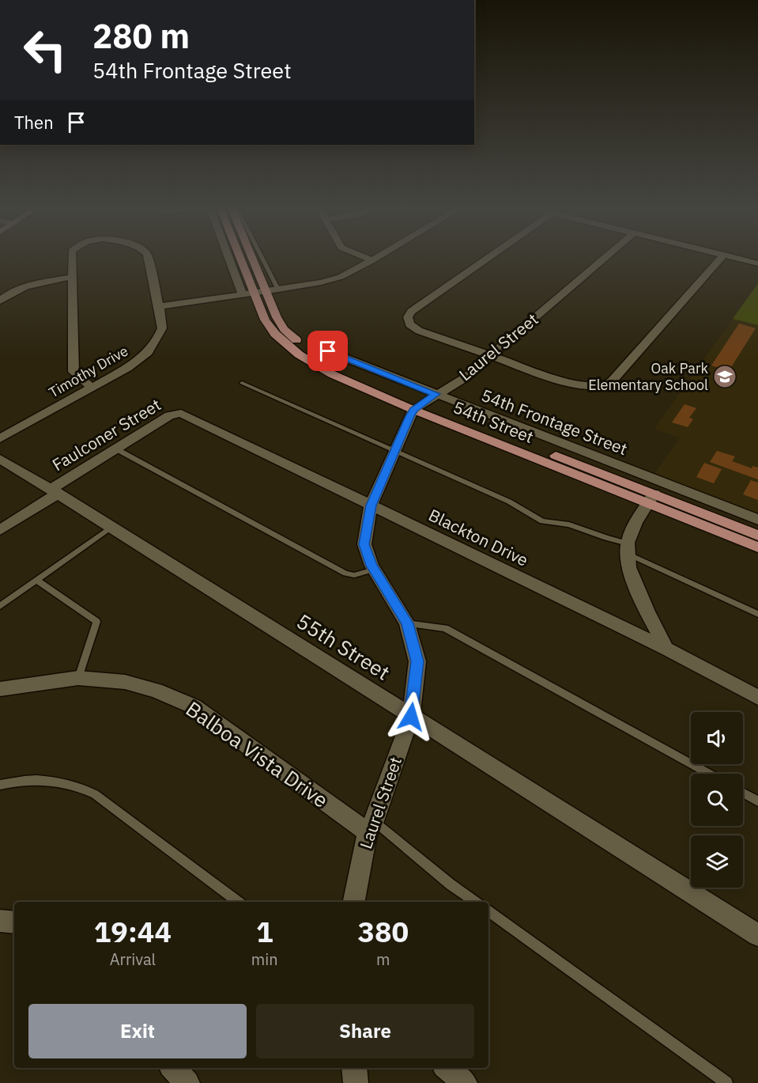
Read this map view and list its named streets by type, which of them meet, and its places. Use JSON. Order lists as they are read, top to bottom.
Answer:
{
  "streets": {
    "main road": ["54th Street"],
    "street": [
      "Laurel Street",
      "Timothy Drive",
      "54th Frontage Street",
      "Faulconer Street",
      "Blackton Drive",
      "55th Street",
      "Balboa Vista Drive"
    ]
  },
  "crossings": [
    ["Laurel Street", "54th Street"],
    ["Laurel Street", "54th Frontage Street"],
    ["Laurel Street", "Blackton Drive"],
    ["Laurel Street", "55th Street"],
    ["Laurel Street", "Balboa Vista Drive"],
    ["Faulconer Street", "Blackton Drive"],
    ["Faulconer Street", "55th Street"]
  ],
  "places": {
    "school or university": ["Oak Park Elementary School"]
  },
  "page": {
    "turn": ["280 m", "54th Frontage Street"],
    "then": "Then",
    "eta": [
      "19:44",
      "Arrival",
      "1",
      "min",
      "380",
      "m"
    ],
    "buttons": ["Exit", "Share"]
  }
}
